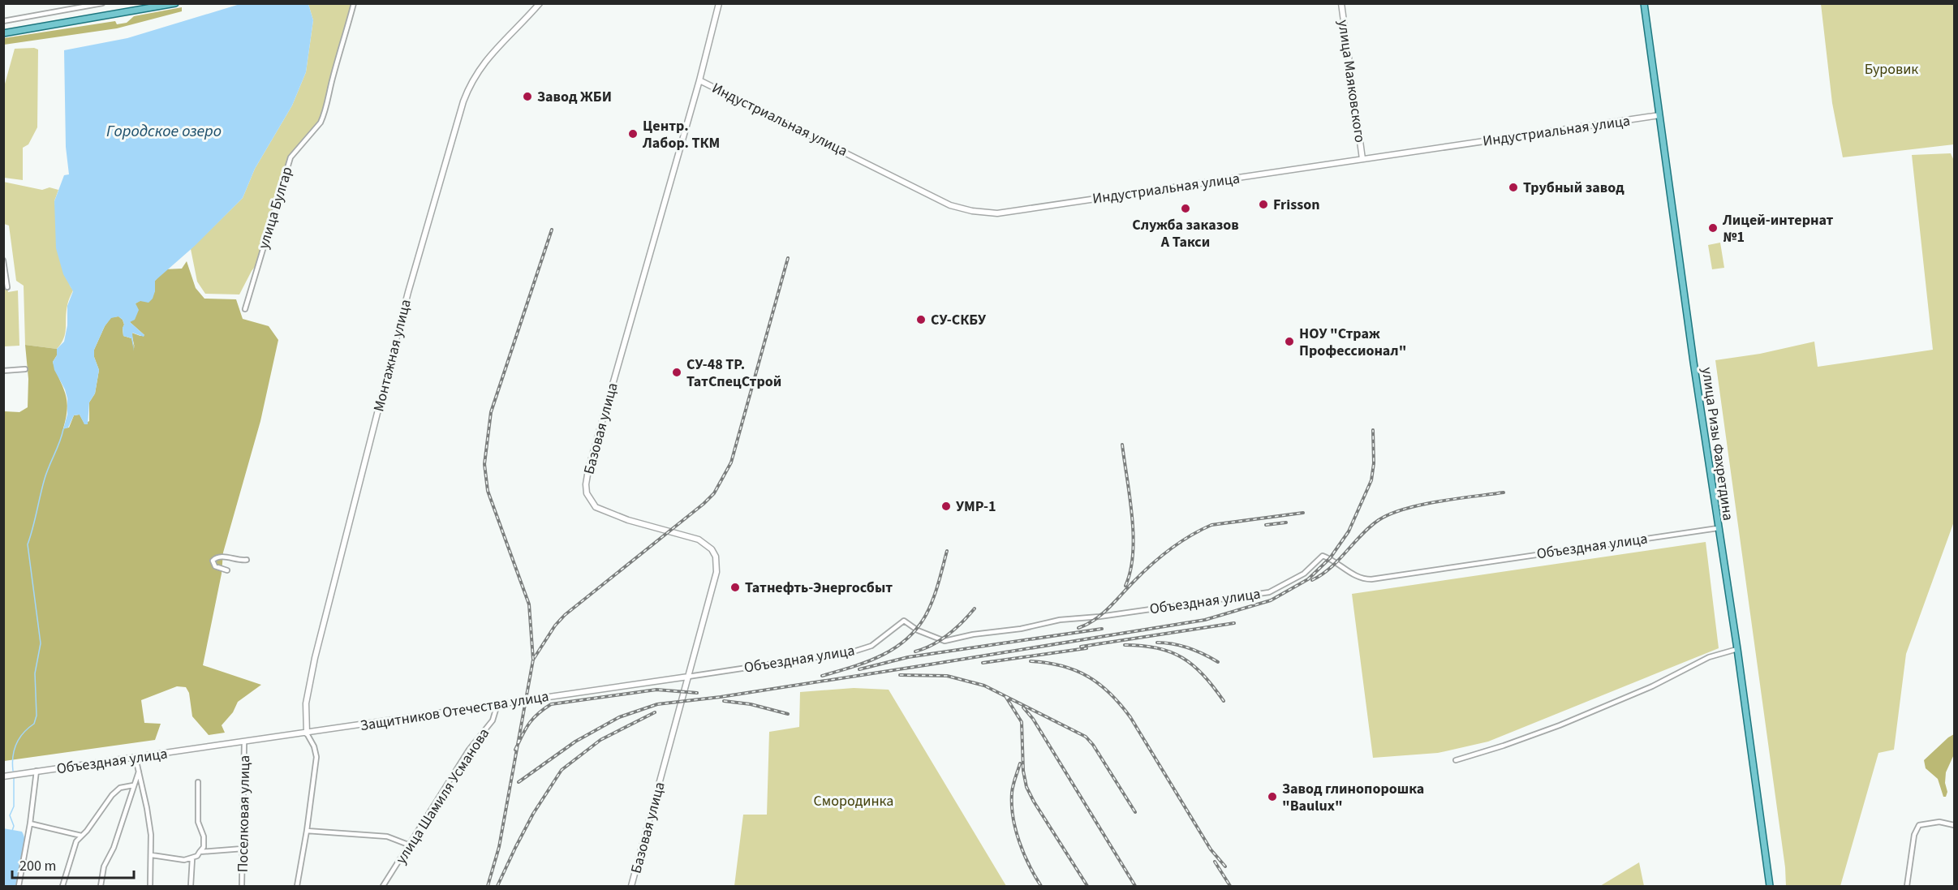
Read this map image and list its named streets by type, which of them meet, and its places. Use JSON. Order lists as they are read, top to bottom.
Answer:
{
  "streets": {
    "main road": ["улица Ризы Фахретдина"],
    "street": [
      "улица Маяковского",
      "Индустриальная улица",
      "улица Булгар",
      "Монтажная улица",
      "Базовая улица",
      "Объездная улица",
      "Защитников Отечества улица",
      "улица Шамиля Усманова",
      "Поселковая улица"
    ]
  },
  "crossings": [
    ["улица Маяковского", "Индустриальная улица"],
    ["Индустриальная улица", "Базовая улица"],
    ["Индустриальная улица", "улица Ризы Фахретдина"],
    ["Монтажная улица", "Защитников Отечества улица"],
    ["Базовая улица", "Объездная улица"],
    ["Базовая улица", "Защитников Отечества улица"],
    ["улица Ризы Фахретдина", "Объездная улица"],
    ["Объездная улица", "Защитников Отечества улица"],
    ["Защитников Отечества улица", "улица Шамиля Усманова"],
    ["Защитников Отечества улица", "Поселковая улица"]
  ],
  "water": ["Городское озеро"],
  "parks": ["Буровик", "Смородинка"],
  "places": [
    "Завод ЖБИ",
    "Центр. Лабор. ТКМ",
    "Трубный завод",
    "Frisson",
    "Служба заказов А Такси",
    "Лицей-интернат №1",
    "СУ-СКБУ",
    "НОУ \"Страж Профессионал\"",
    "СУ-48 ТР. ТатСпецСтрой",
    "УМР-1",
    "Татнефть-Энергосбыт",
    "Завод глинопорошка \"Baulux\""
  ],
  "scale_bar": "200 m"
}
